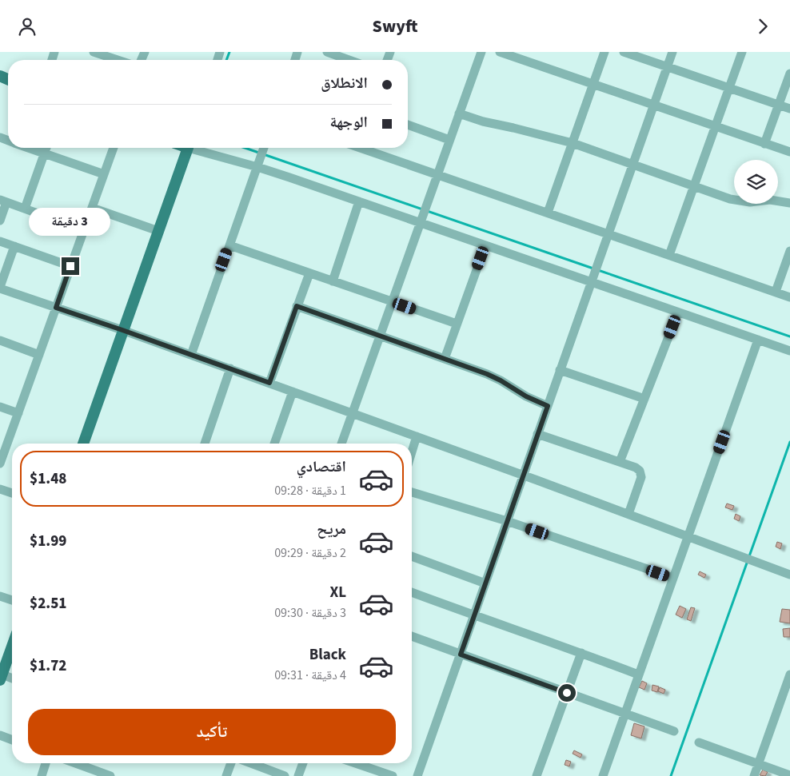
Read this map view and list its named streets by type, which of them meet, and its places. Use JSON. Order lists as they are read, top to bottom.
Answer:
{
  "page": {
    "header": "Swyft",
    "banner": ["الانطلاق", "الوجهة"],
    "bubble": "3 دقيقة",
    "list": [
      {
        "name": "اقتصادي",
        "note": "1 دقيقة · 09:28",
        "value": "$1.48"
      },
      {
        "name": "مريح",
        "note": "2 دقيقة · 09:29",
        "value": "$1.99"
      },
      {
        "name": "XL",
        "note": "3 دقيقة · 09:30",
        "value": "$2.51"
      },
      {
        "name": "Black",
        "note": "4 دقيقة · 09:31",
        "value": "$1.72"
      }
    ],
    "buttons": "تأكيد"
  }
}
